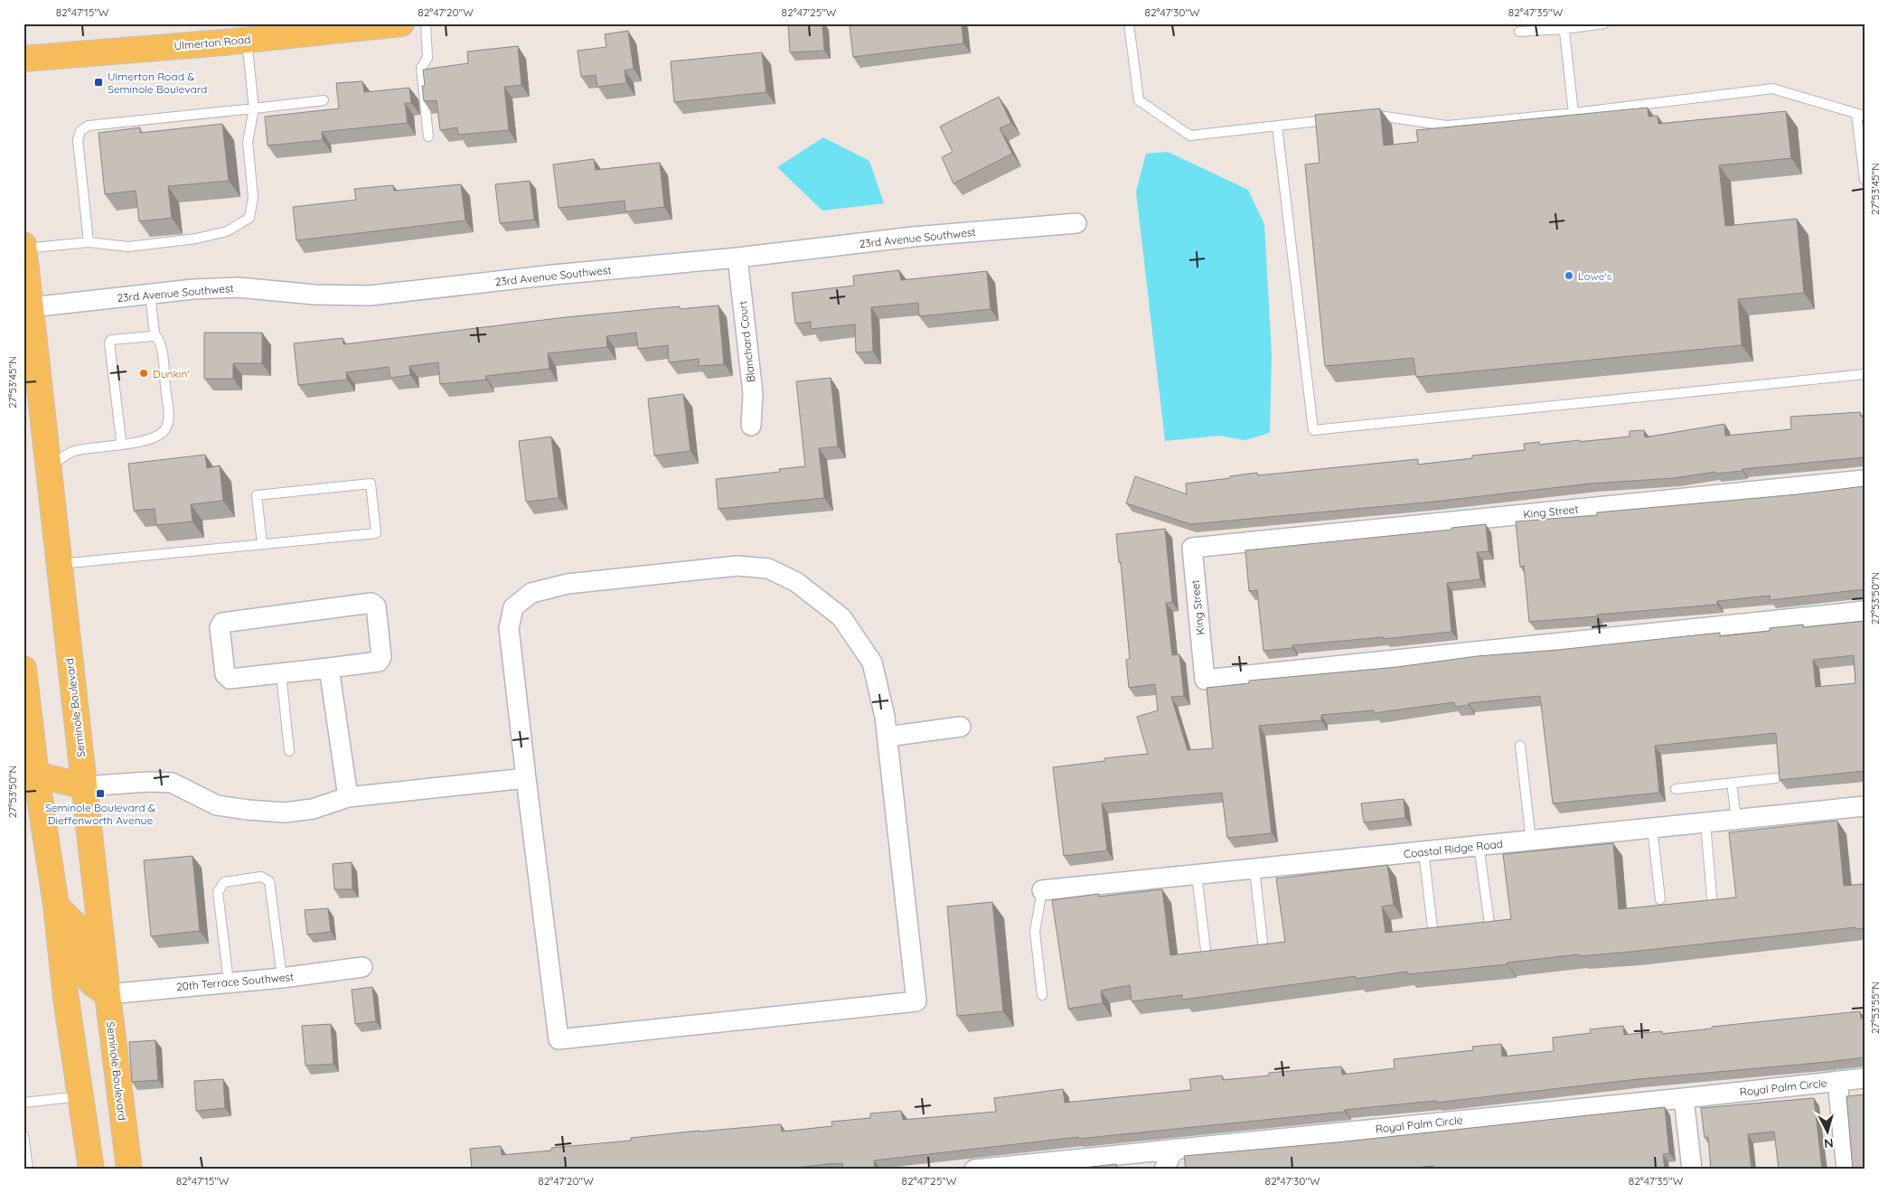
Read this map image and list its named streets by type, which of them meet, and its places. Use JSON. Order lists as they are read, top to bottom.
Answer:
{
  "streets": {
    "main road": ["Ulmerton Road", "Seminole Boulevard"],
    "street": [
      "23rd Avenue Southwest",
      "Blanchard Court",
      "King Street",
      "Coastal Ridge Road",
      "20th Terrace Southwest",
      "Royal Palm Circle"
    ]
  },
  "crossings": [
    ["23rd Avenue Southwest", "Blanchard Court"],
    ["23rd Avenue Southwest", "Seminole Boulevard"],
    ["Seminole Boulevard", "20th Terrace Southwest"]
  ],
  "places": {
    "transit": ["Ulmerton Road & Seminole Boulevard", "Seminole Boulevard & Dieffenworth Avenue"],
    "other": ["Lowe's", "Dunkin'"]
  },
  "north": "bottom",
  "coordinates": [
    "82°47'15\"W",
    "82°47'20\"W",
    "82°47'25\"W",
    "82°47'30\"W",
    "82°47'35\"W",
    "27°53'45\"N",
    "27°53'50\"N",
    "27°53'55\"N"
  ]
}
